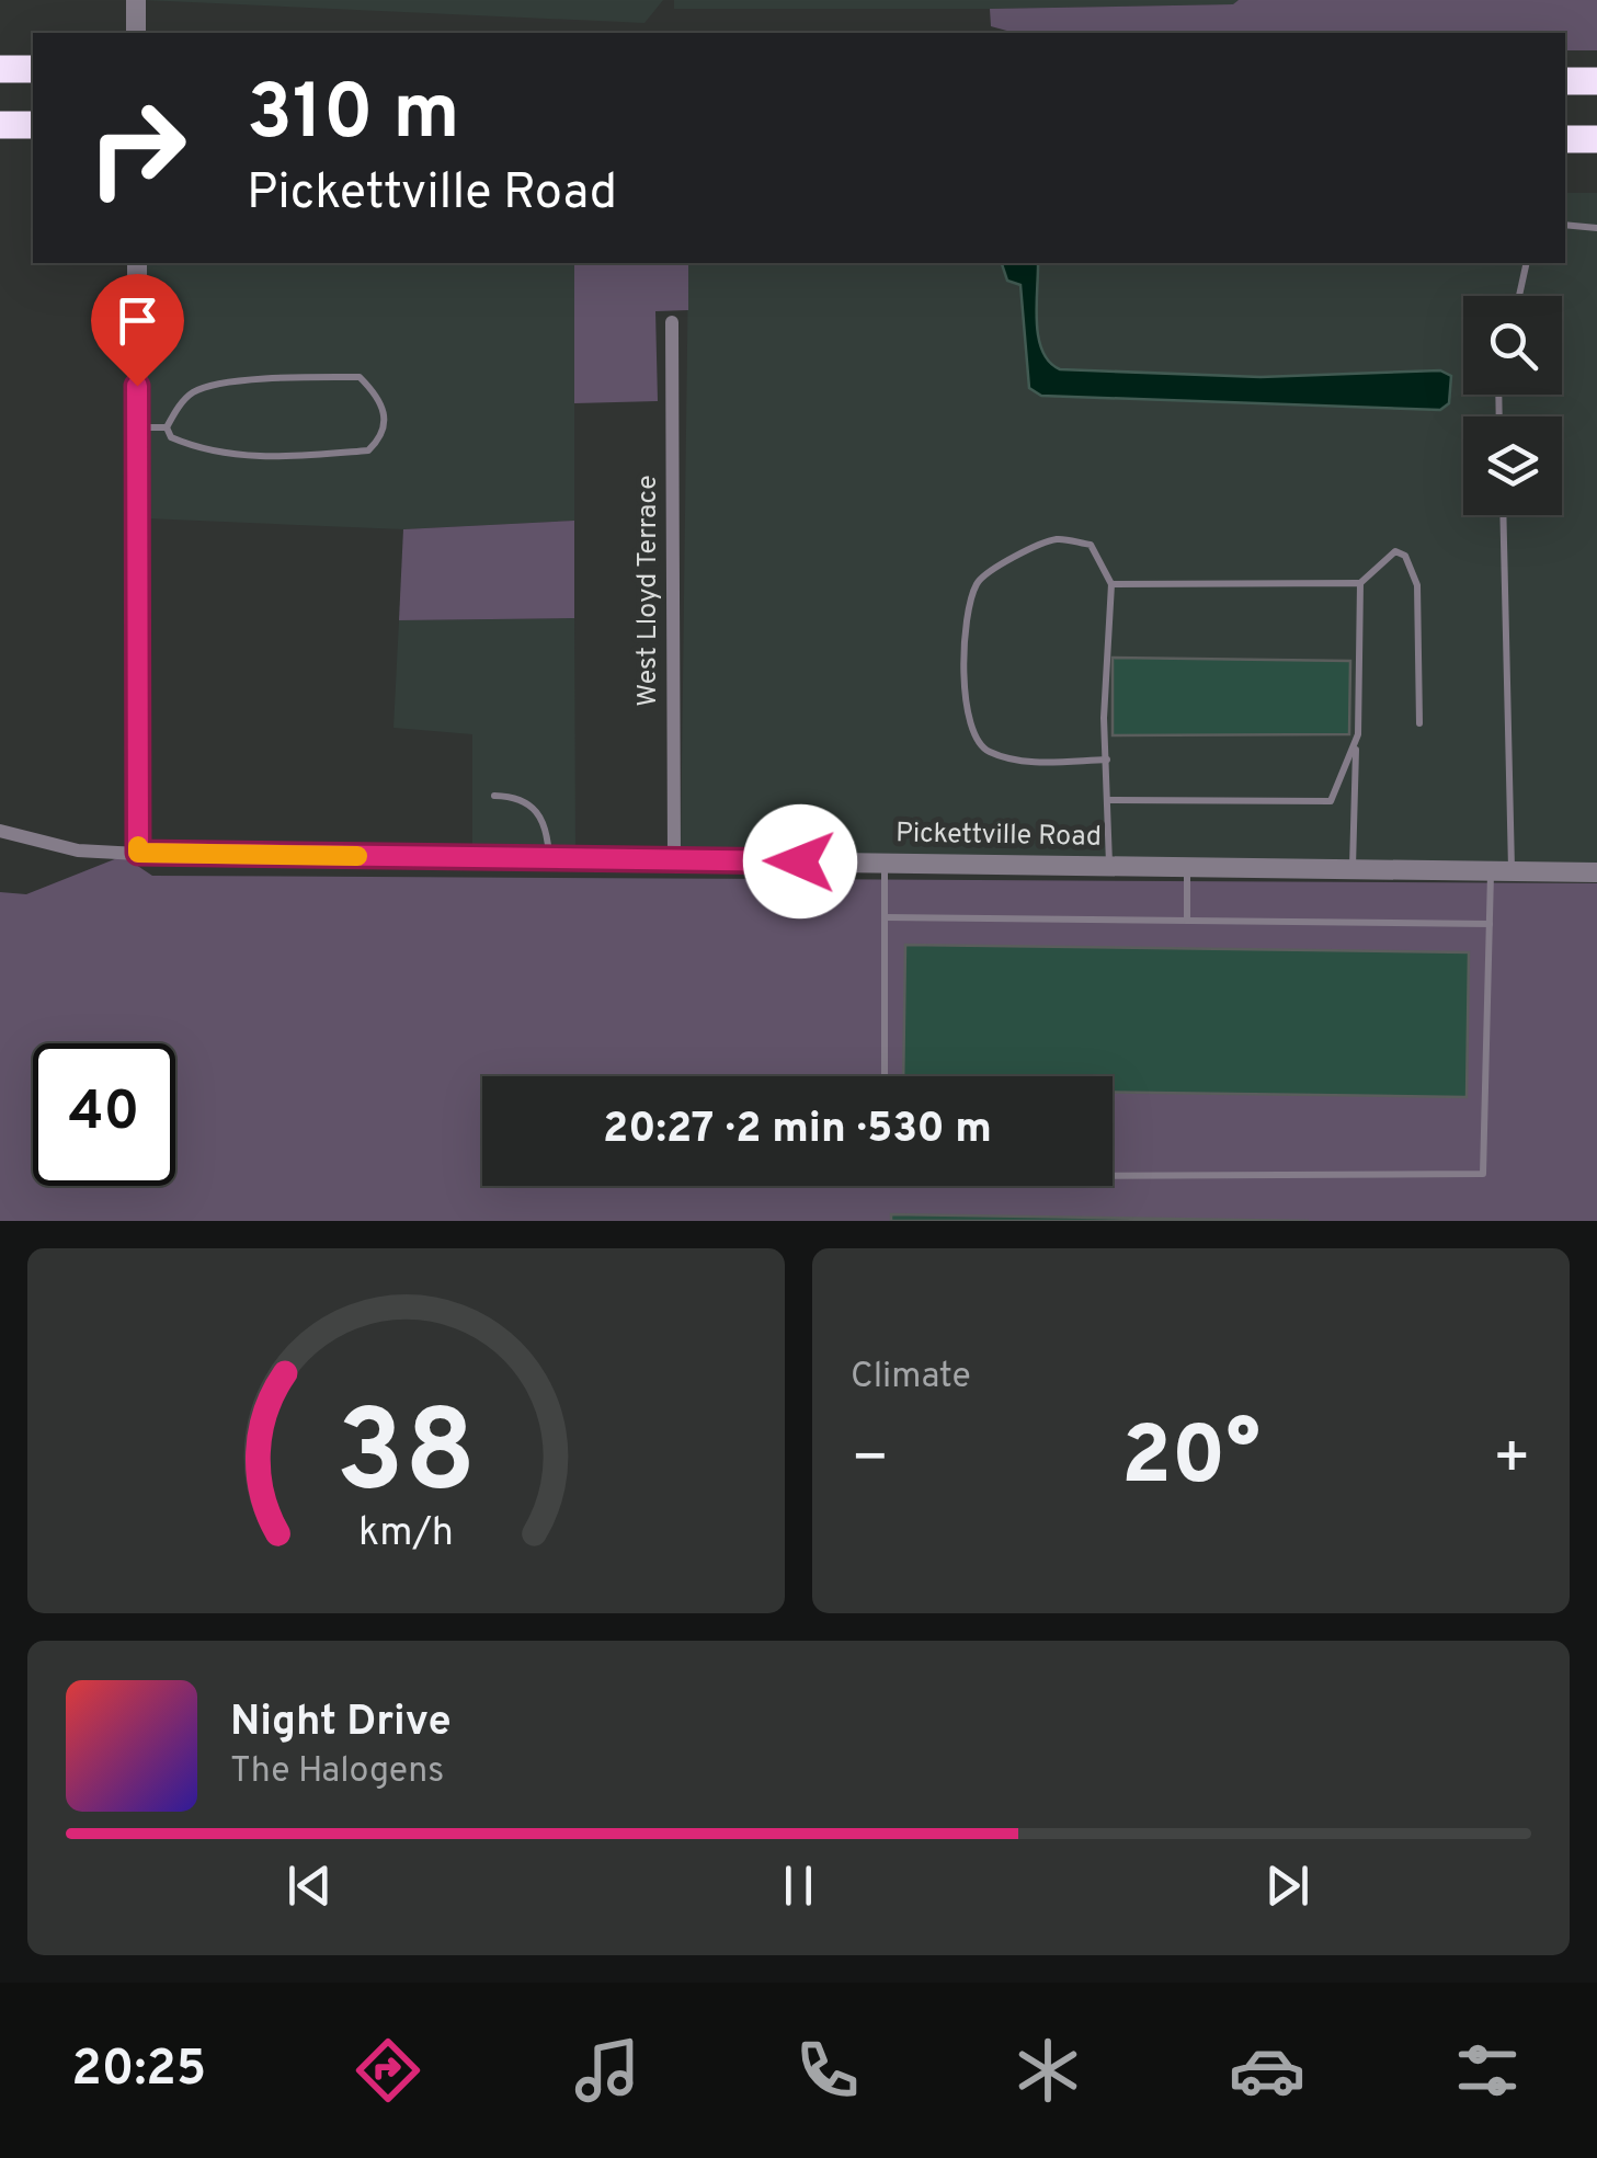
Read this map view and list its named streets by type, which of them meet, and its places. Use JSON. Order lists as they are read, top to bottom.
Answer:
{
  "streets": {
    "street": ["West Lloyd Terrace", "Pickettville Road"]
  },
  "crossings": [
    ["West Lloyd Terrace", "Pickettville Road"]
  ],
  "page": {
    "turn": ["310 m", "Pickettville Road"],
    "limit": "40",
    "trip": "20:27 · 2 min · 530 m",
    "tile": "Climate",
    "heat": ["−", "20°", "+"],
    "song": ["Night Drive", "The Halogens"],
    "tabs": "20:25",
    "gauge": ["38", "km/h"]
  }
}
